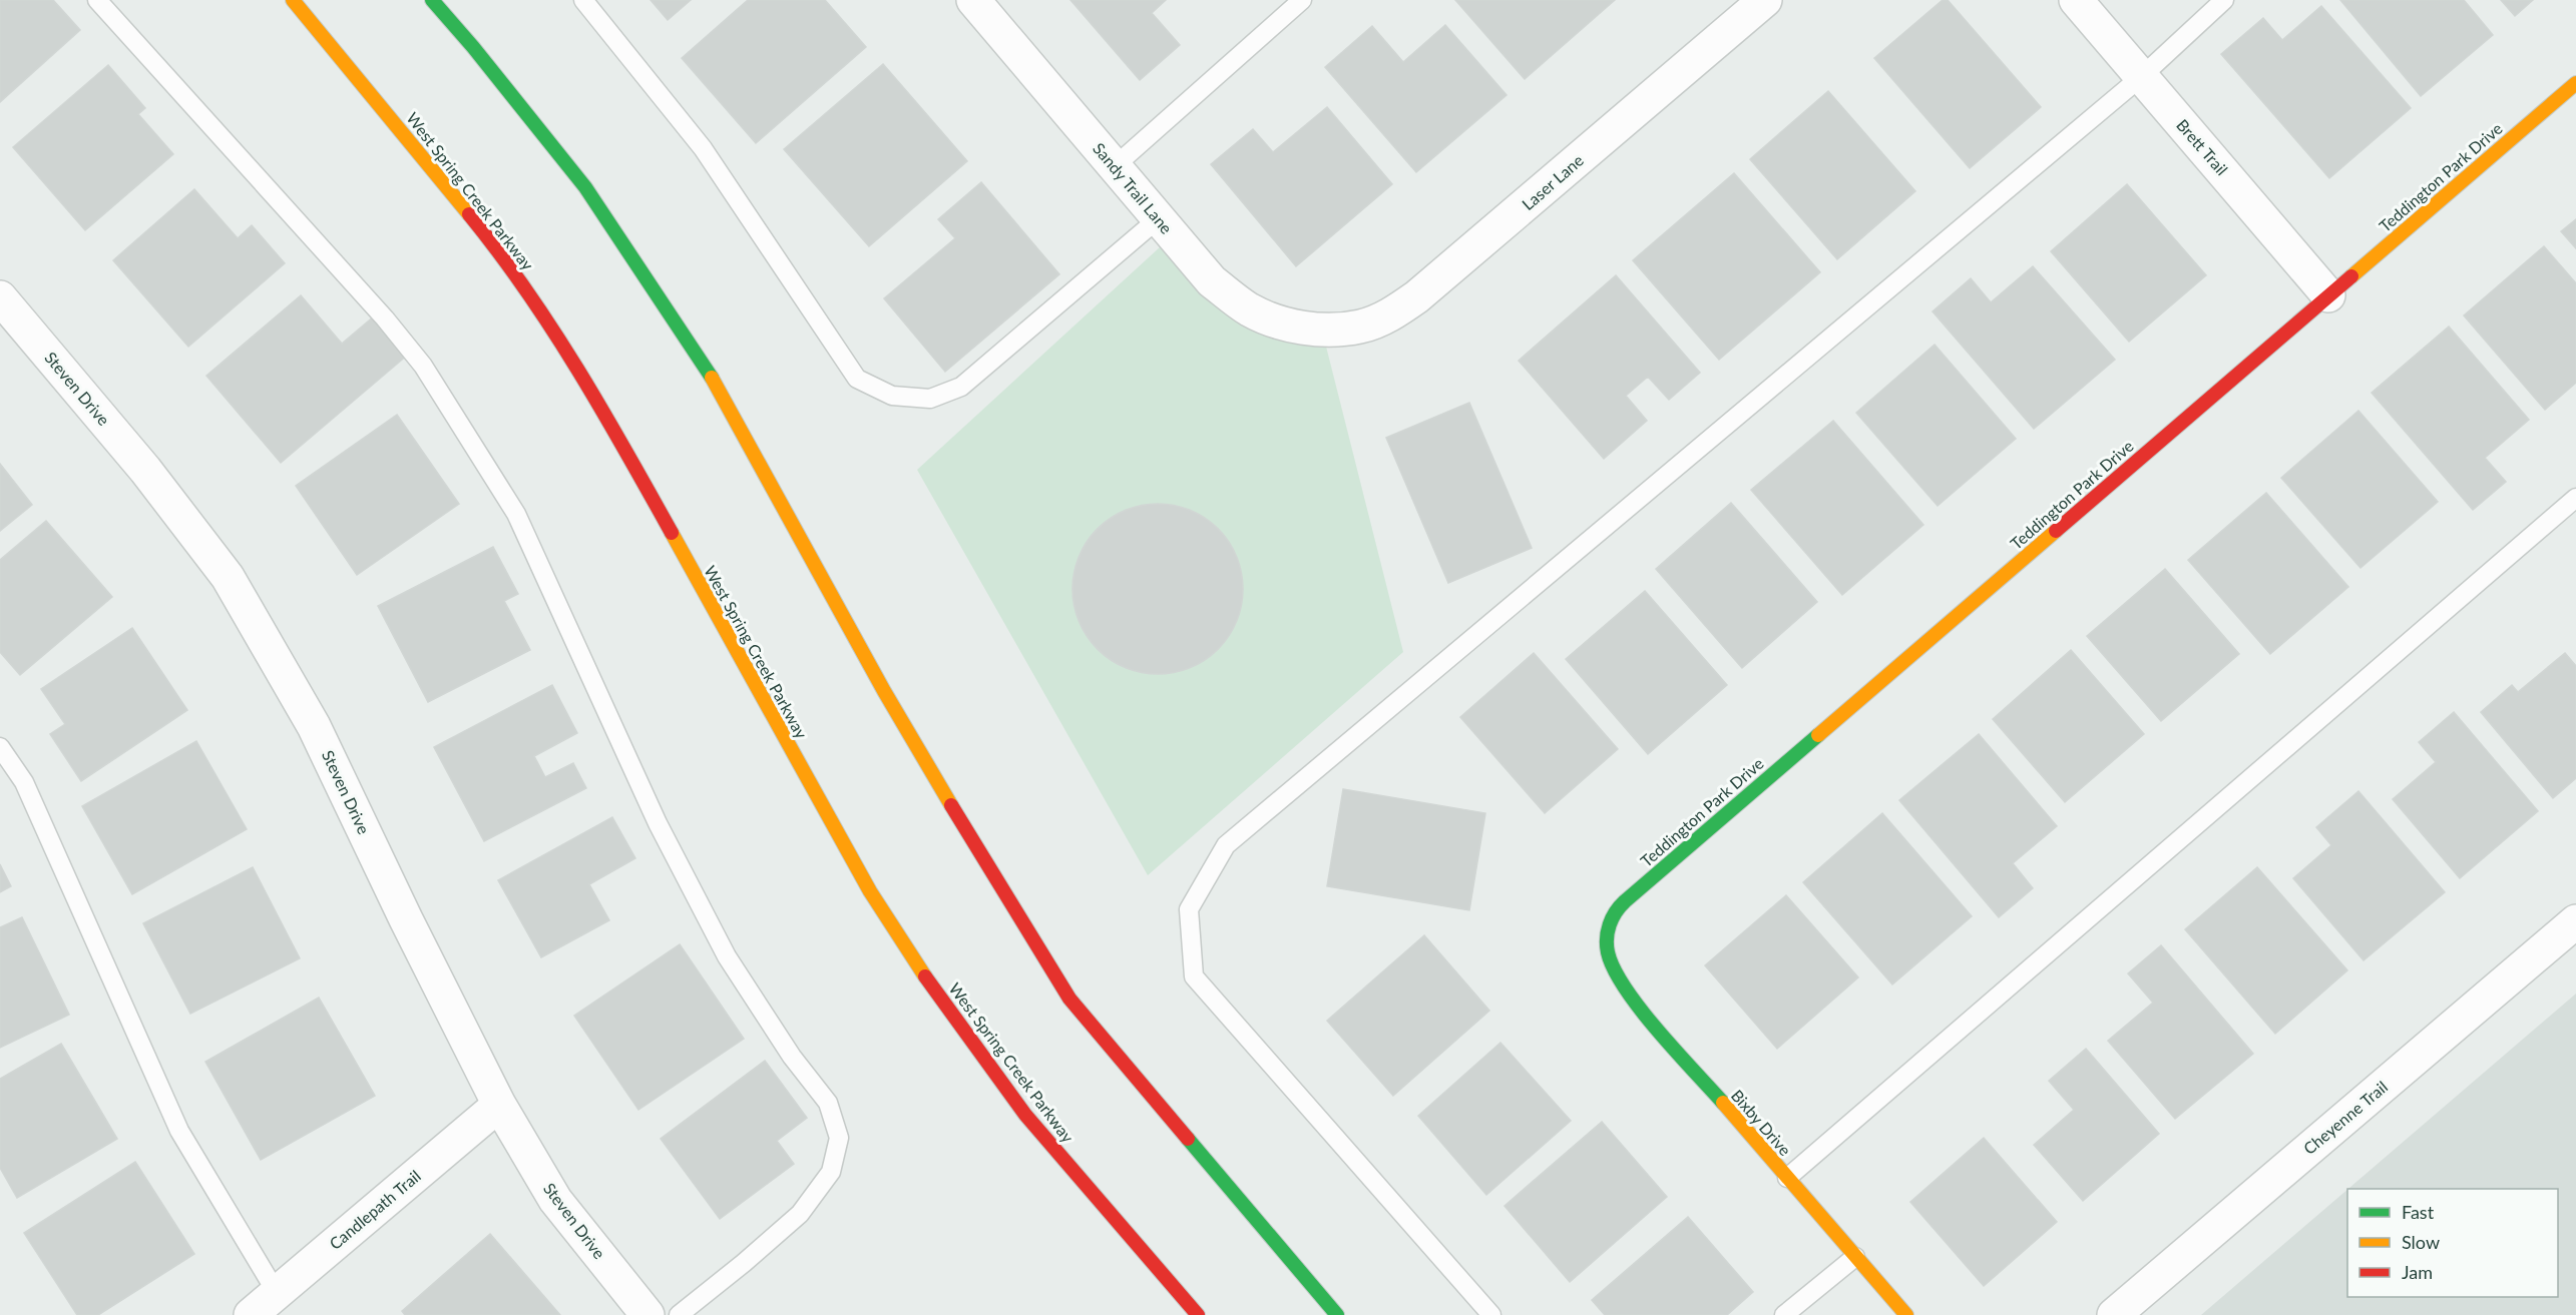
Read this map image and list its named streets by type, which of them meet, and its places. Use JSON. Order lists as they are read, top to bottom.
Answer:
{
  "streets": {
    "main road": ["Teddington Park Drive", "West Spring Creek Parkway", "Bixby Drive"],
    "street": [
      "Brett Trail",
      "Laser Lane",
      "Sandy Trail Lane",
      "Steven Drive",
      "Cheyenne Trail",
      "Candlepath Trail"
    ]
  },
  "crossings": [
    ["Brett Trail", "Teddington Park Drive"],
    ["Teddington Park Drive", "Bixby Drive"],
    ["Laser Lane", "Sandy Trail Lane"],
    ["Steven Drive", "Candlepath Trail"]
  ],
  "legend": ["Fast", "Slow", "Jam"]
}
